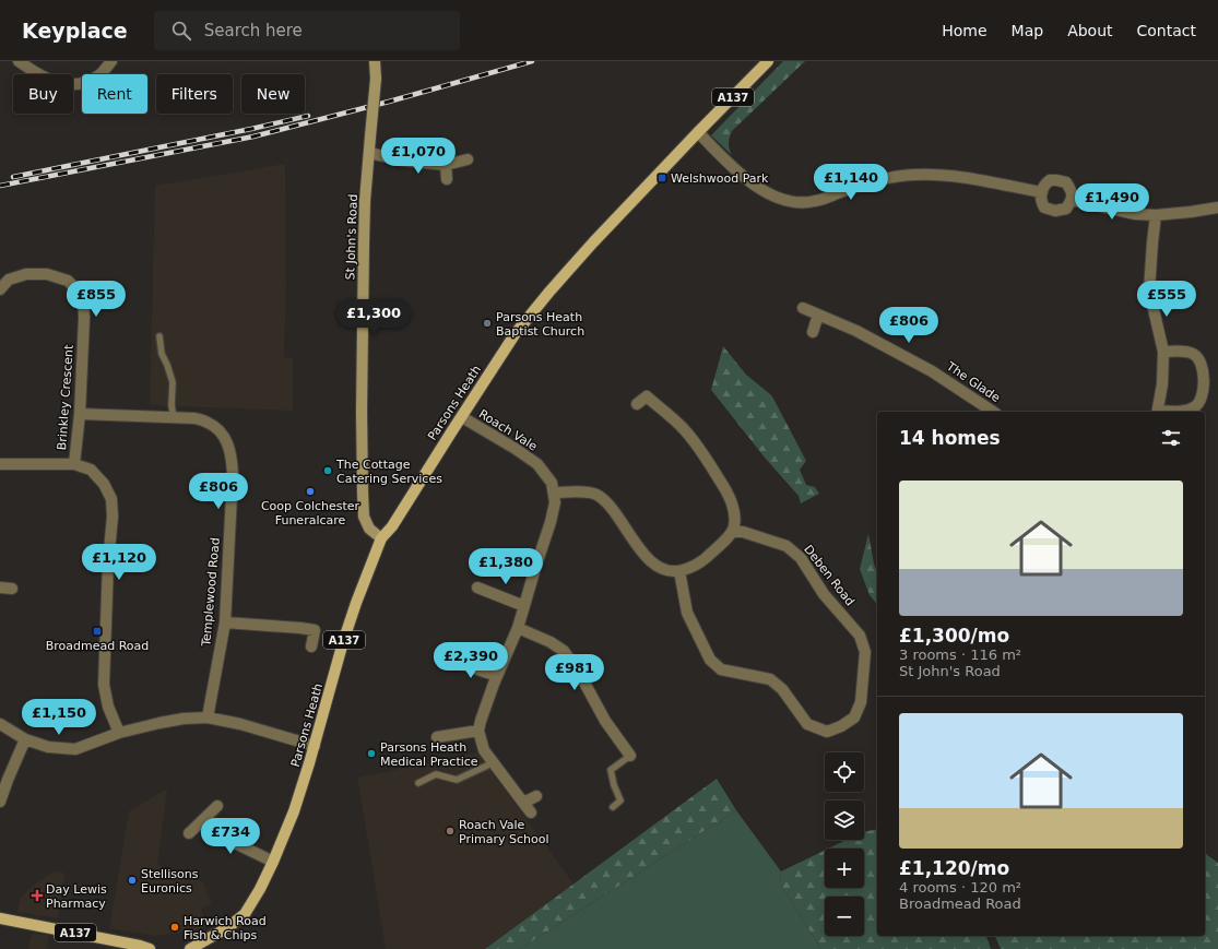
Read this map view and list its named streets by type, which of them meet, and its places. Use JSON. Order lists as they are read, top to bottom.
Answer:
{
  "streets": {
    "main road": ["A137", "Parsons Heath"],
    "street": [
      "St John's Road",
      "The Glade",
      "Brinkley Crescent",
      "Roach Vale",
      "Deben Road",
      "Templewood Road"
    ]
  },
  "crossings": [
    ["St John's Road", "Parsons Heath"],
    ["Brinkley Crescent", "Templewood Road"],
    ["Parsons Heath", "Roach Vale"]
  ],
  "places": {
    "transit": ["Welshwood Park", "Broadmead Road"],
    "other": [
      "Parsons Heath Baptist Church",
      "The Cottage Catering Services",
      "Coop Colchester Funeralcare",
      "Parsons Heath Medical Practice",
      "Roach Vale Primary School",
      "Stellisons Euronics",
      "Harwich Road Fish & Chips"
    ],
    "health": ["Day Lewis Pharmacy"]
  },
  "page": {
    "header": "Keyplace",
    "search": "Search here",
    "nav": [
      "Home",
      "Map",
      "About",
      "Contact"
    ],
    "chip": [
      "Buy",
      "Rent",
      "Filters",
      "New"
    ],
    "price": [
      "£1,070",
      "£1,140",
      "£1,490",
      "£855",
      "£555",
      "£1,300",
      "£806",
      "£806",
      "£1,120",
      "£1,380",
      "£2,390",
      "£981",
      "£1,150",
      "£734"
    ],
    "heading": "14 homes",
    "list": [
      {
        "name": "£1,300/mo",
        "note": "3 rooms · 116 m² · St John's Road"
      },
      {
        "name": "£1,120/mo",
        "note": "4 rooms · 120 m² · Broadmead Road"
      }
    ],
    "map_buttons": ["+", "−"]
  }
}
